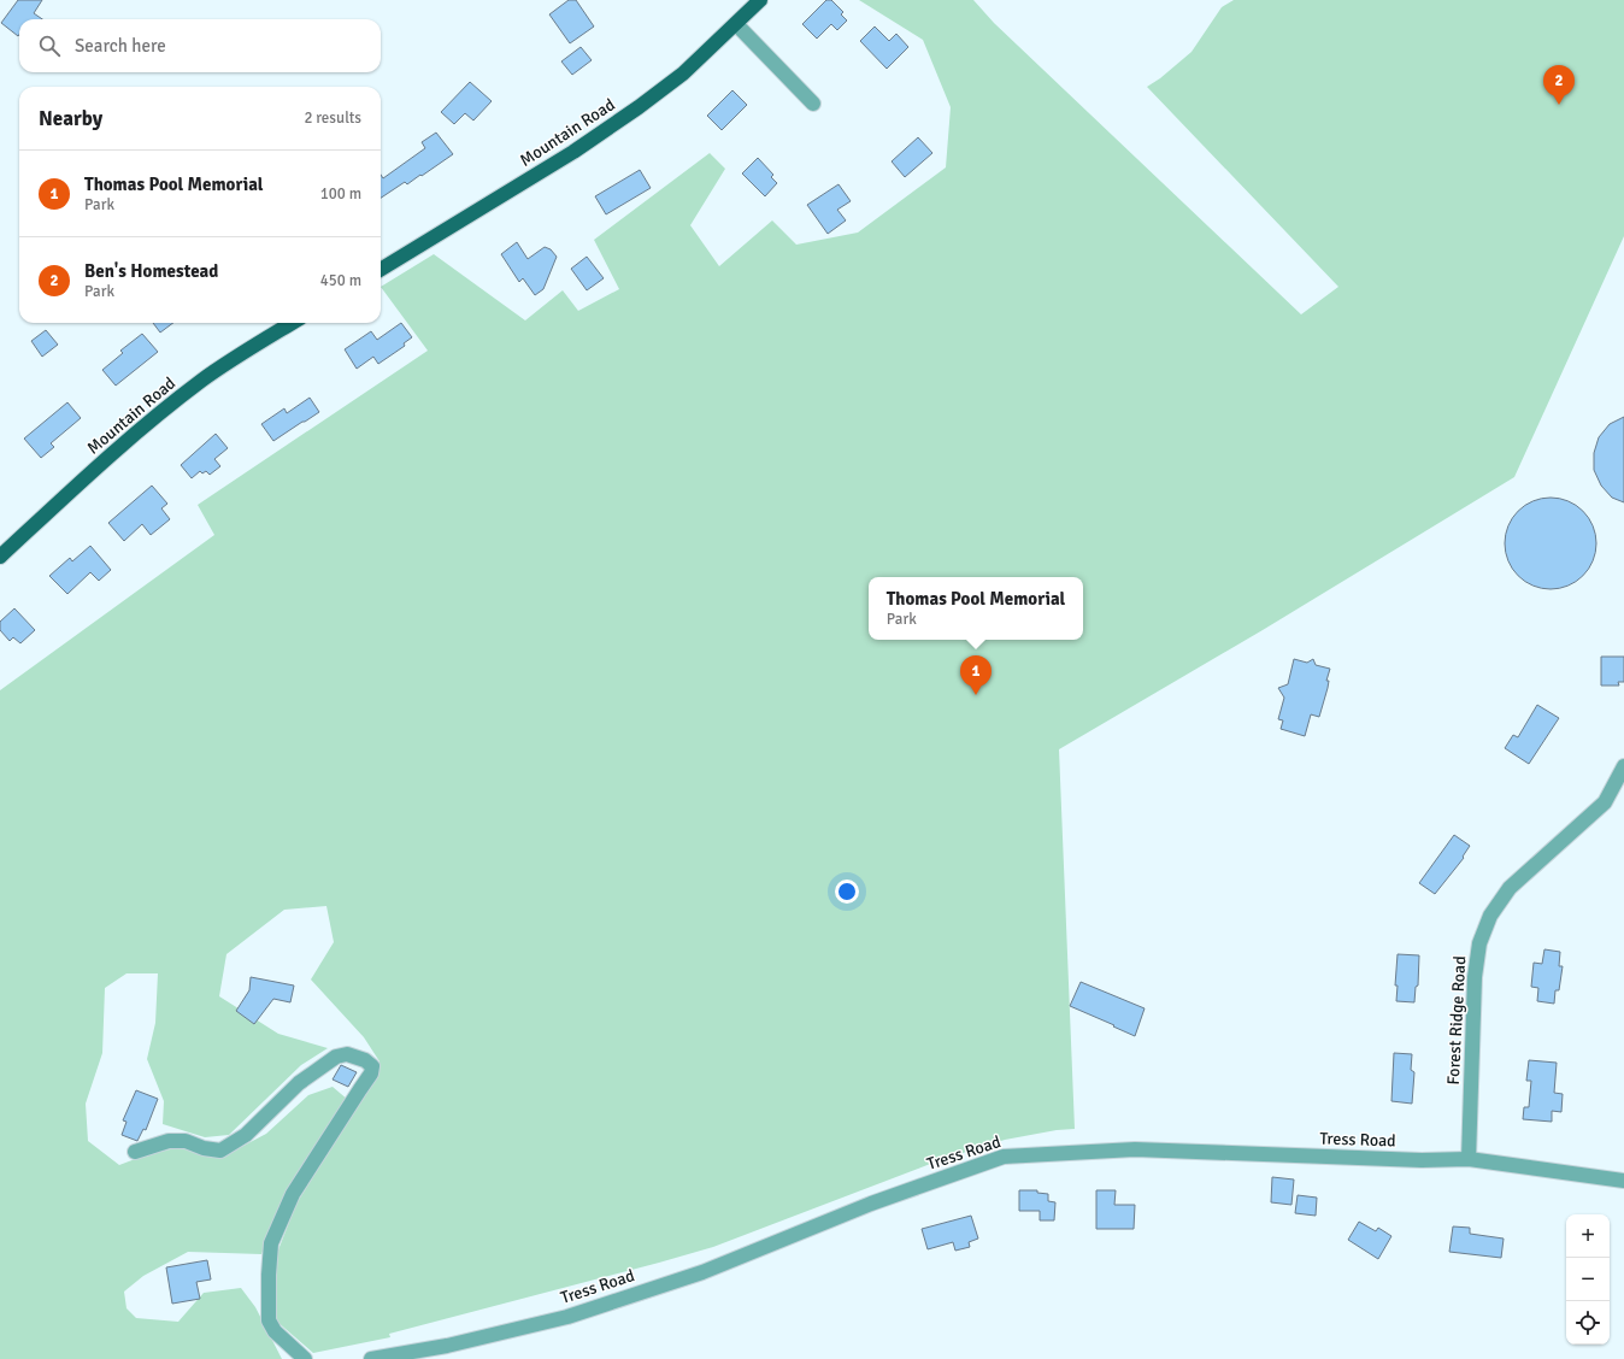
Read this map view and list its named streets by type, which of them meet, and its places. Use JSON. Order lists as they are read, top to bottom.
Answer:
{
  "streets": {
    "main road": ["Mountain Road"],
    "street": ["Forest Ridge Road", "Tress Road"]
  },
  "crossings": [
    ["Forest Ridge Road", "Tress Road"]
  ],
  "page": {
    "search": "Search here",
    "pins": ["2", "1"],
    "heading": ["Nearby", "2 results"],
    "list": [
      {
        "mark": "1",
        "name": "Thomas Pool Memorial",
        "note": "Park",
        "value": "100 m"
      },
      {
        "mark": "2",
        "name": "Ben's Homestead",
        "note": "Park",
        "value": "450 m"
      }
    ],
    "popup": ["Thomas Pool Memorial", "Park"],
    "map_buttons": ["+", "−"]
  }
}
